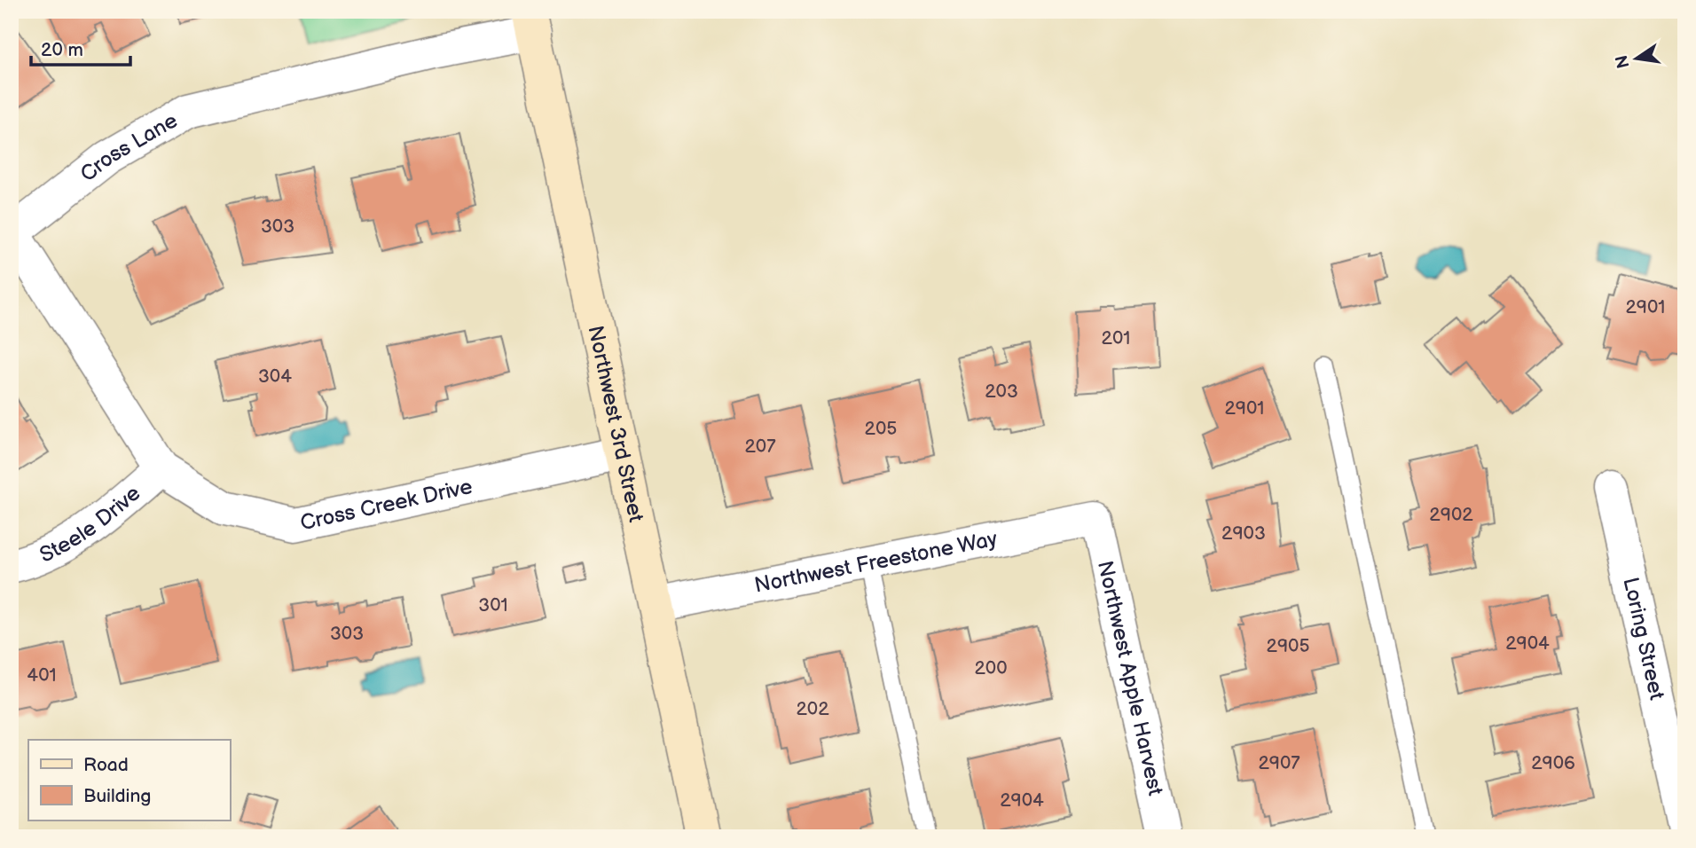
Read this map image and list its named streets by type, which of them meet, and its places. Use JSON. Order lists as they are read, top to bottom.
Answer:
{
  "streets": {
    "street": [
      "Cross Lane",
      "Northwest 3rd Street",
      "Cross Creek Drive",
      "Steele Drive",
      "Northwest Freestone Way",
      "Loring Street",
      "Northwest Apple Harvest"
    ]
  },
  "crossings": [
    ["Cross Lane", "Northwest 3rd Street"],
    ["Cross Lane", "Cross Creek Drive"],
    ["Cross Lane", "Steele Drive"],
    ["Northwest 3rd Street", "Cross Creek Drive"],
    ["Northwest 3rd Street", "Northwest Freestone Way"],
    ["Cross Creek Drive", "Steele Drive"],
    ["Northwest Freestone Way", "Northwest Apple Harvest"]
  ],
  "house_numbers": [
    "303",
    "2901",
    "201",
    "304",
    "203",
    "2901",
    "205",
    "207",
    "2902",
    "2903",
    "301",
    "303",
    "2904",
    "2905",
    "200",
    "401",
    "202",
    "2907",
    "2906",
    "2904"
  ],
  "legend": ["Road", "Building"],
  "scale_bar": "20 m",
  "north": "left"
}
